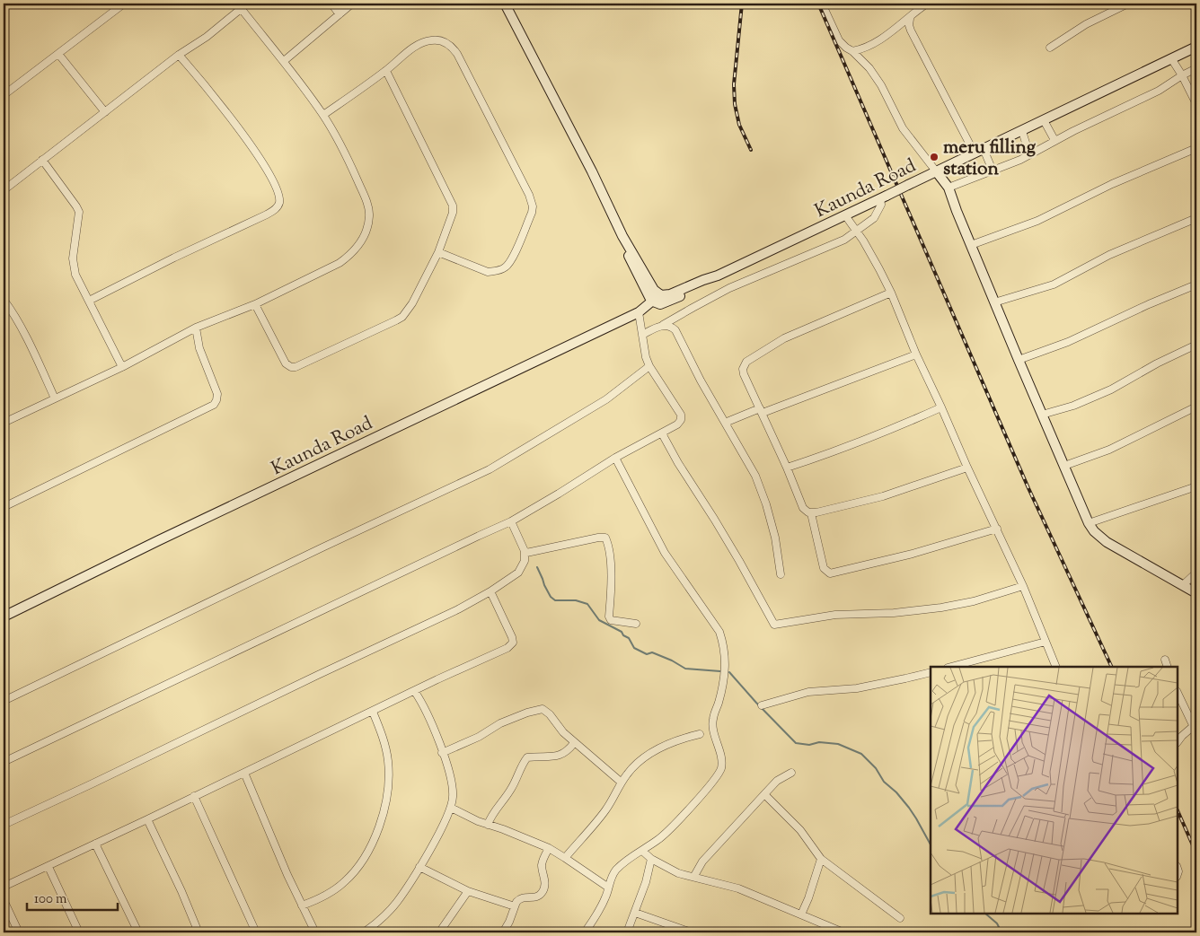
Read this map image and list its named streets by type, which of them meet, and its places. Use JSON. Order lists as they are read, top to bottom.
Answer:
{
  "streets": {
    "street": ["Kaunda Road"]
  },
  "places": ["meru filling station"],
  "scale_bar": "100 m"
}
